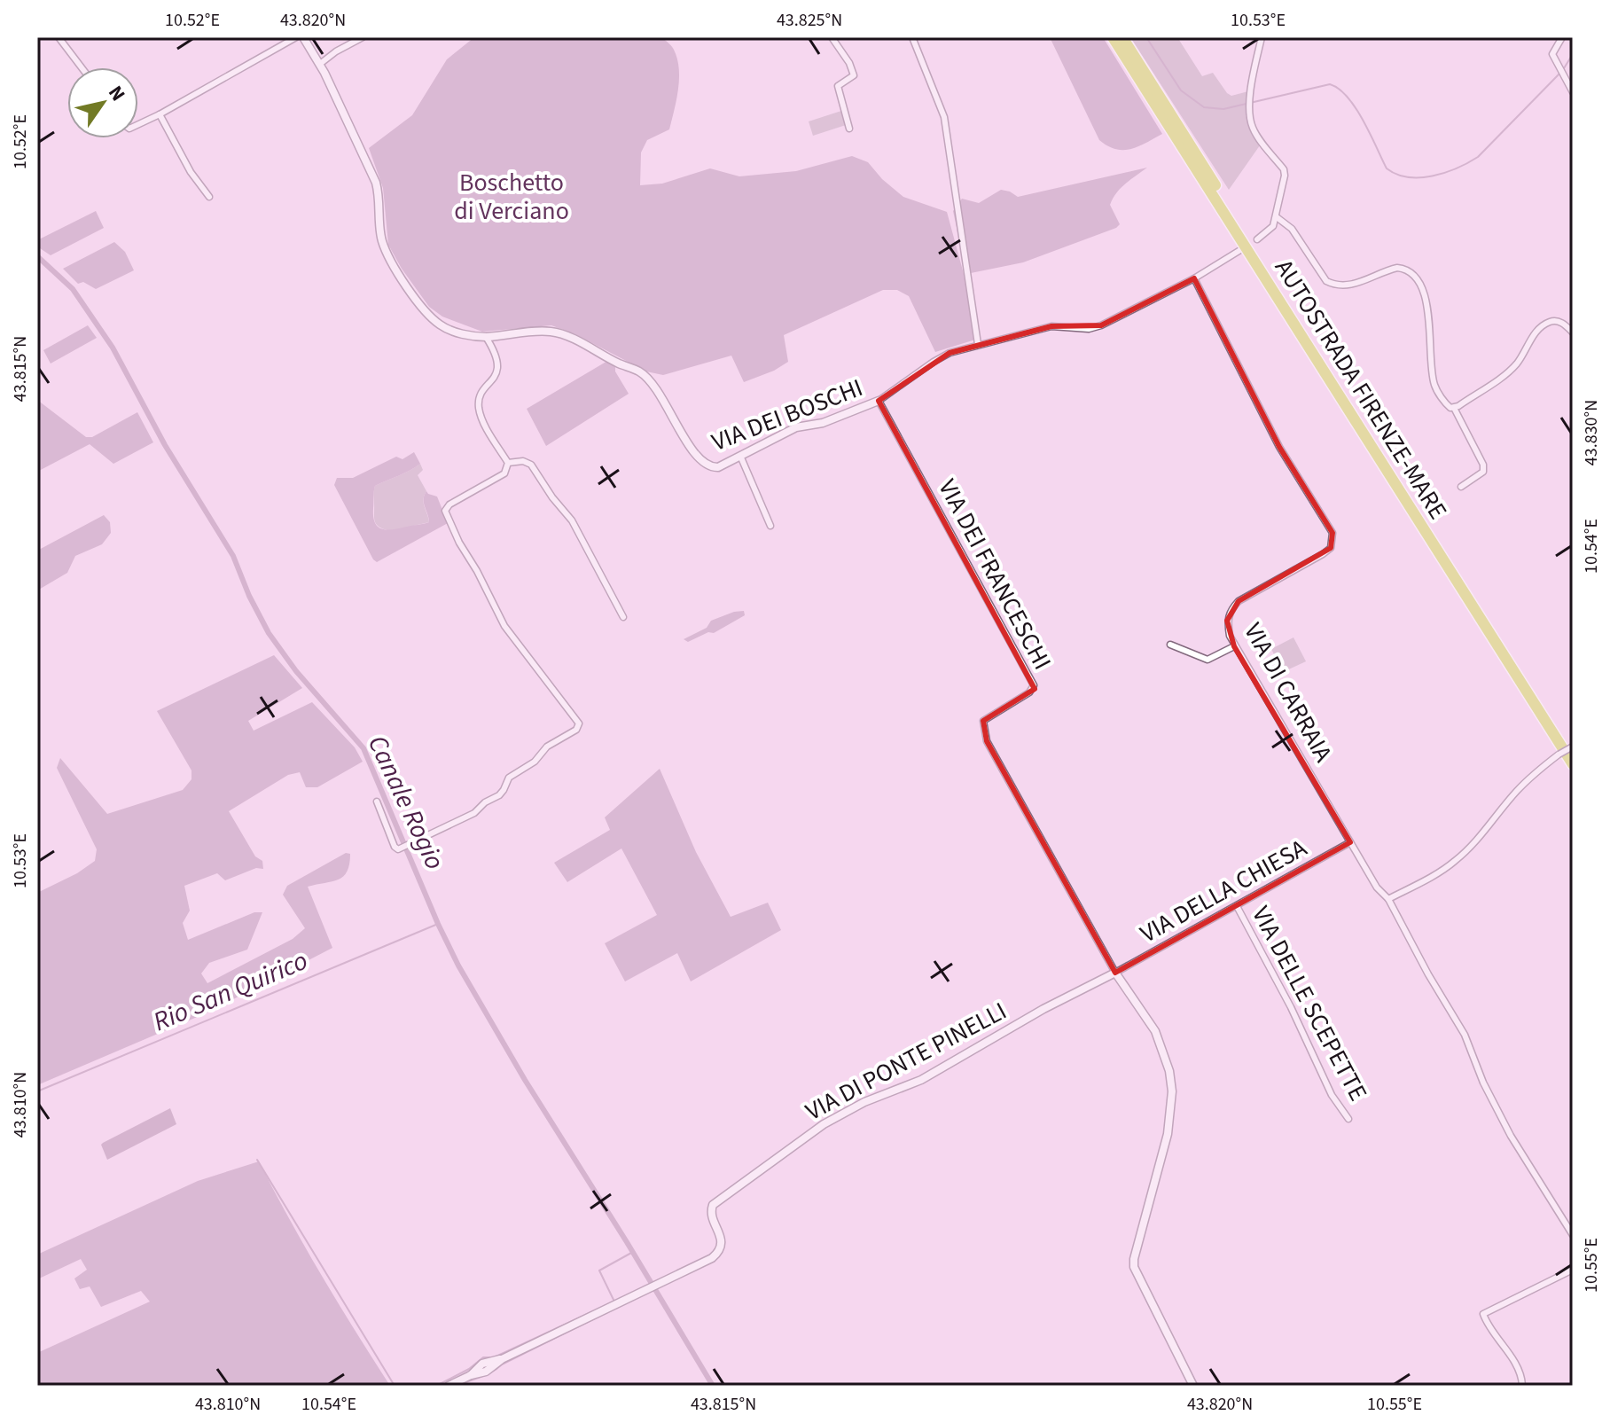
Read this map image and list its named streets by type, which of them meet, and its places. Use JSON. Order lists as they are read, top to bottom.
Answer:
{
  "streets": {
    "highway": ["AUTOSTRADA FIRENZE-MARE"],
    "street": [
      "VIA DEI BOSCHI",
      "VIA DEI FRANCESCHI",
      "VIA DI CARRAIA",
      "VIA DELLA CHIESA",
      "VIA DELLE SCEPETTE",
      "VIA DI PONTE PINELLI"
    ]
  },
  "crossings": [
    ["VIA DEI BOSCHI", "VIA DEI FRANCESCHI"],
    ["VIA DEI BOSCHI", "VIA DI CARRAIA"],
    ["VIA DEI FRANCESCHI", "VIA DELLA CHIESA"],
    ["VIA DEI FRANCESCHI", "VIA DI PONTE PINELLI"],
    ["VIA DI CARRAIA", "VIA DELLA CHIESA"],
    ["VIA DELLA CHIESA", "VIA DELLE SCEPETTE"],
    ["VIA DELLA CHIESA", "VIA DI PONTE PINELLI"]
  ],
  "water": ["Canale Rogio", "Rio San Quirico"],
  "parks": ["Boschetto di Verciano"],
  "north": "top right",
  "coordinates": [
    "10.52°E",
    "43.820°N",
    "43.825°N",
    "10.53°E",
    "43.815°N",
    "43.830°N",
    "10.54°E",
    "43.810°N",
    "10.55°E"
  ]
}
